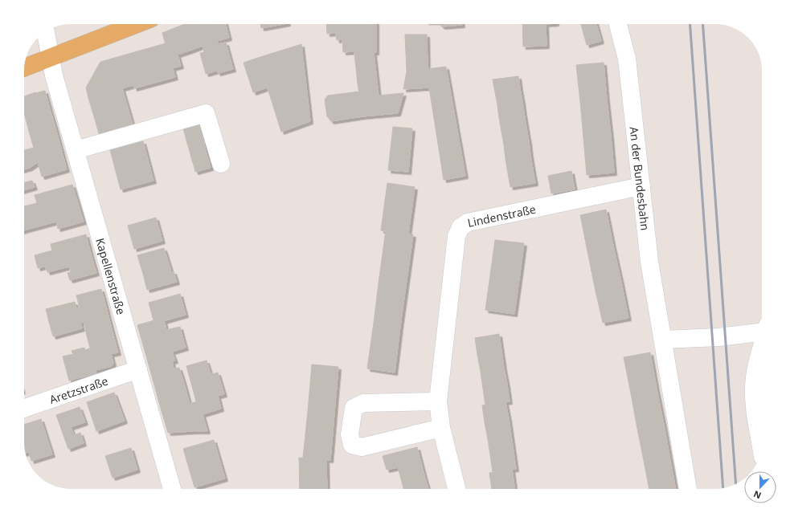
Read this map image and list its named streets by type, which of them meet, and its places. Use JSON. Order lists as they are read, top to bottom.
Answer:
{
  "streets": {
    "street": [
      "An der Bundesbahn",
      "Lindenstraße",
      "Kapellenstraße",
      "Aretzstraße"
    ]
  },
  "crossings": [
    ["An der Bundesbahn", "Lindenstraße"],
    ["Kapellenstraße", "Aretzstraße"]
  ],
  "north": "bottom"
}
